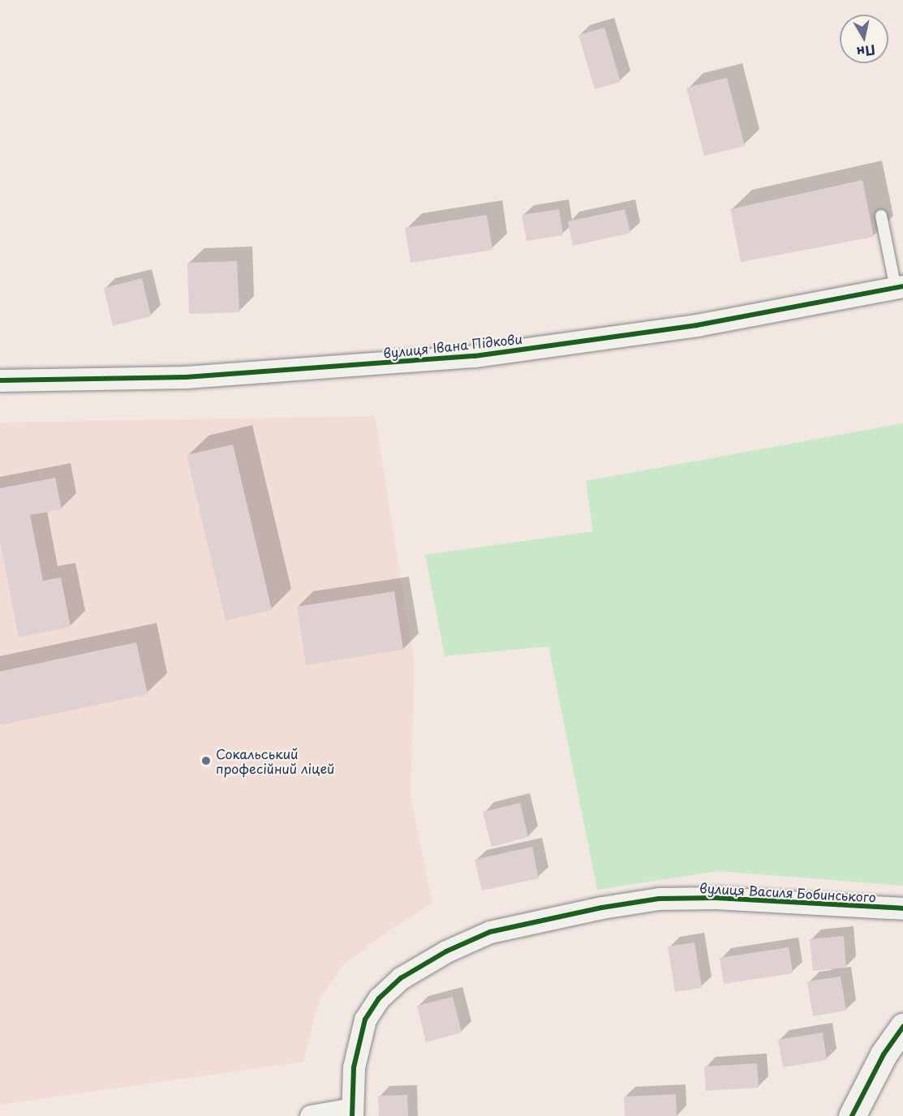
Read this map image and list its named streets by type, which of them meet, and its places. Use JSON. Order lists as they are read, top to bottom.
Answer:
{
  "streets": {
    "street": ["вулиця Івана Підкови", "вулиця Василя Бобинського"]
  },
  "places": ["Сокальський професійний ліцей"],
  "north": "bottom"
}
